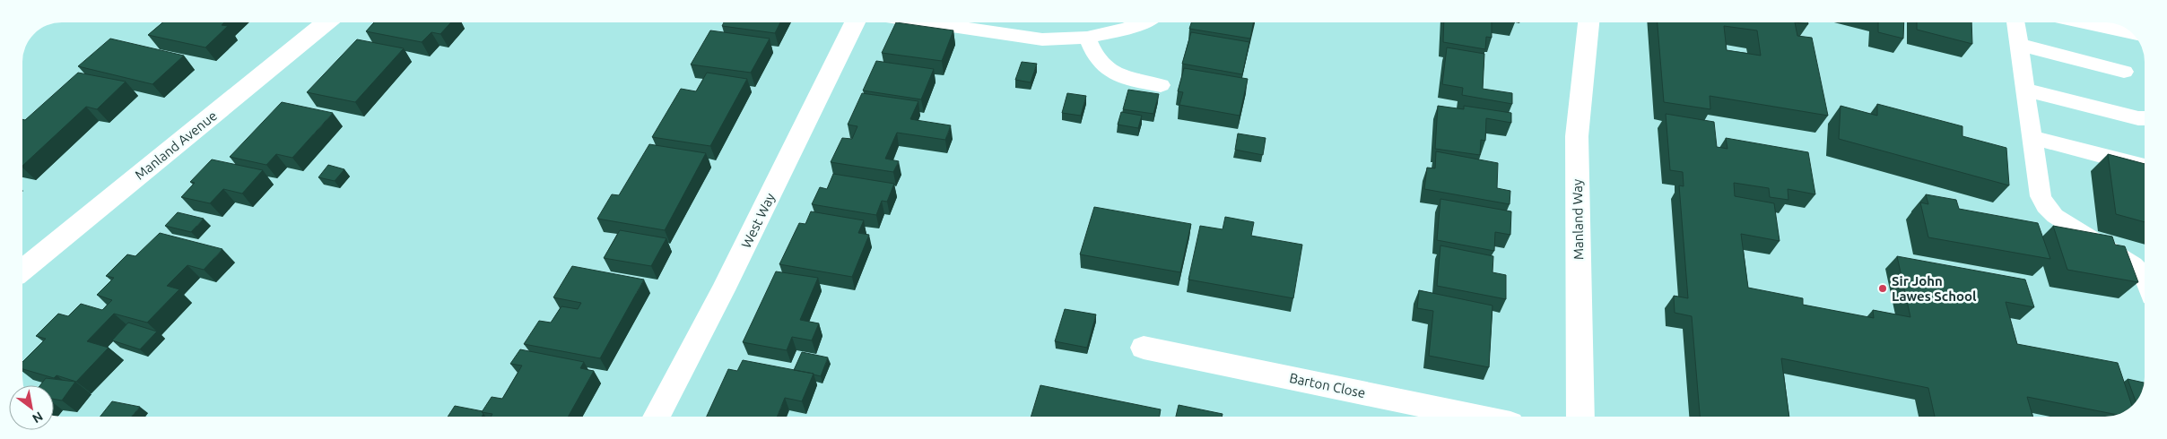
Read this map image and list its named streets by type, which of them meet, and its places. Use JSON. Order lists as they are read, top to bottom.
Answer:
{
  "streets": {
    "street": [
      "Manland Avenue",
      "Manland Way",
      "West Way",
      "Barton Close"
    ]
  },
  "places": ["Sir John Lawes School"],
  "north": "bottom right"
}
